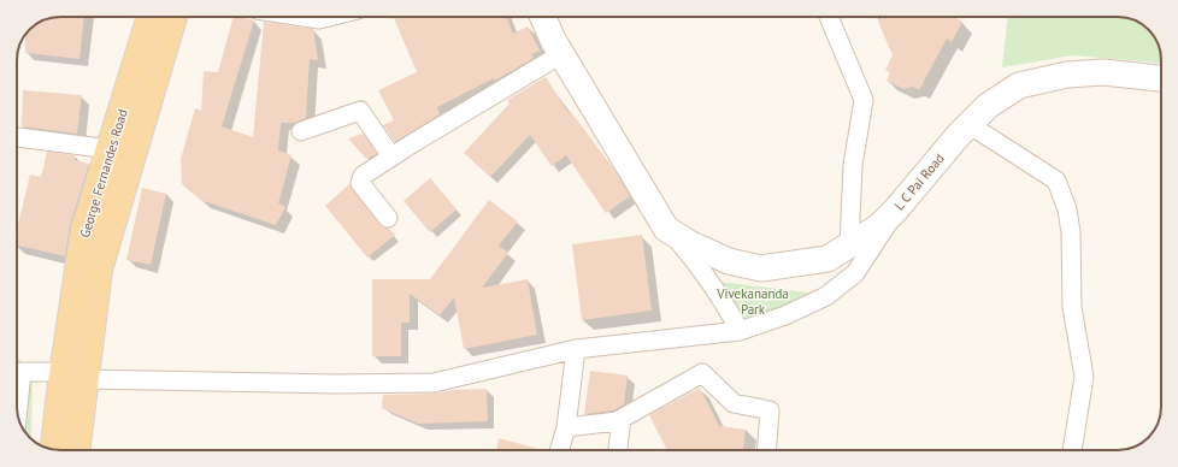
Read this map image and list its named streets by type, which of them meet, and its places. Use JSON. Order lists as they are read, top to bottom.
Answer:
{
  "streets": {
    "main road": ["George Fernandes Road"],
    "street": ["L C Pai Road"]
  },
  "parks": ["Vivekananda Park"]
}
